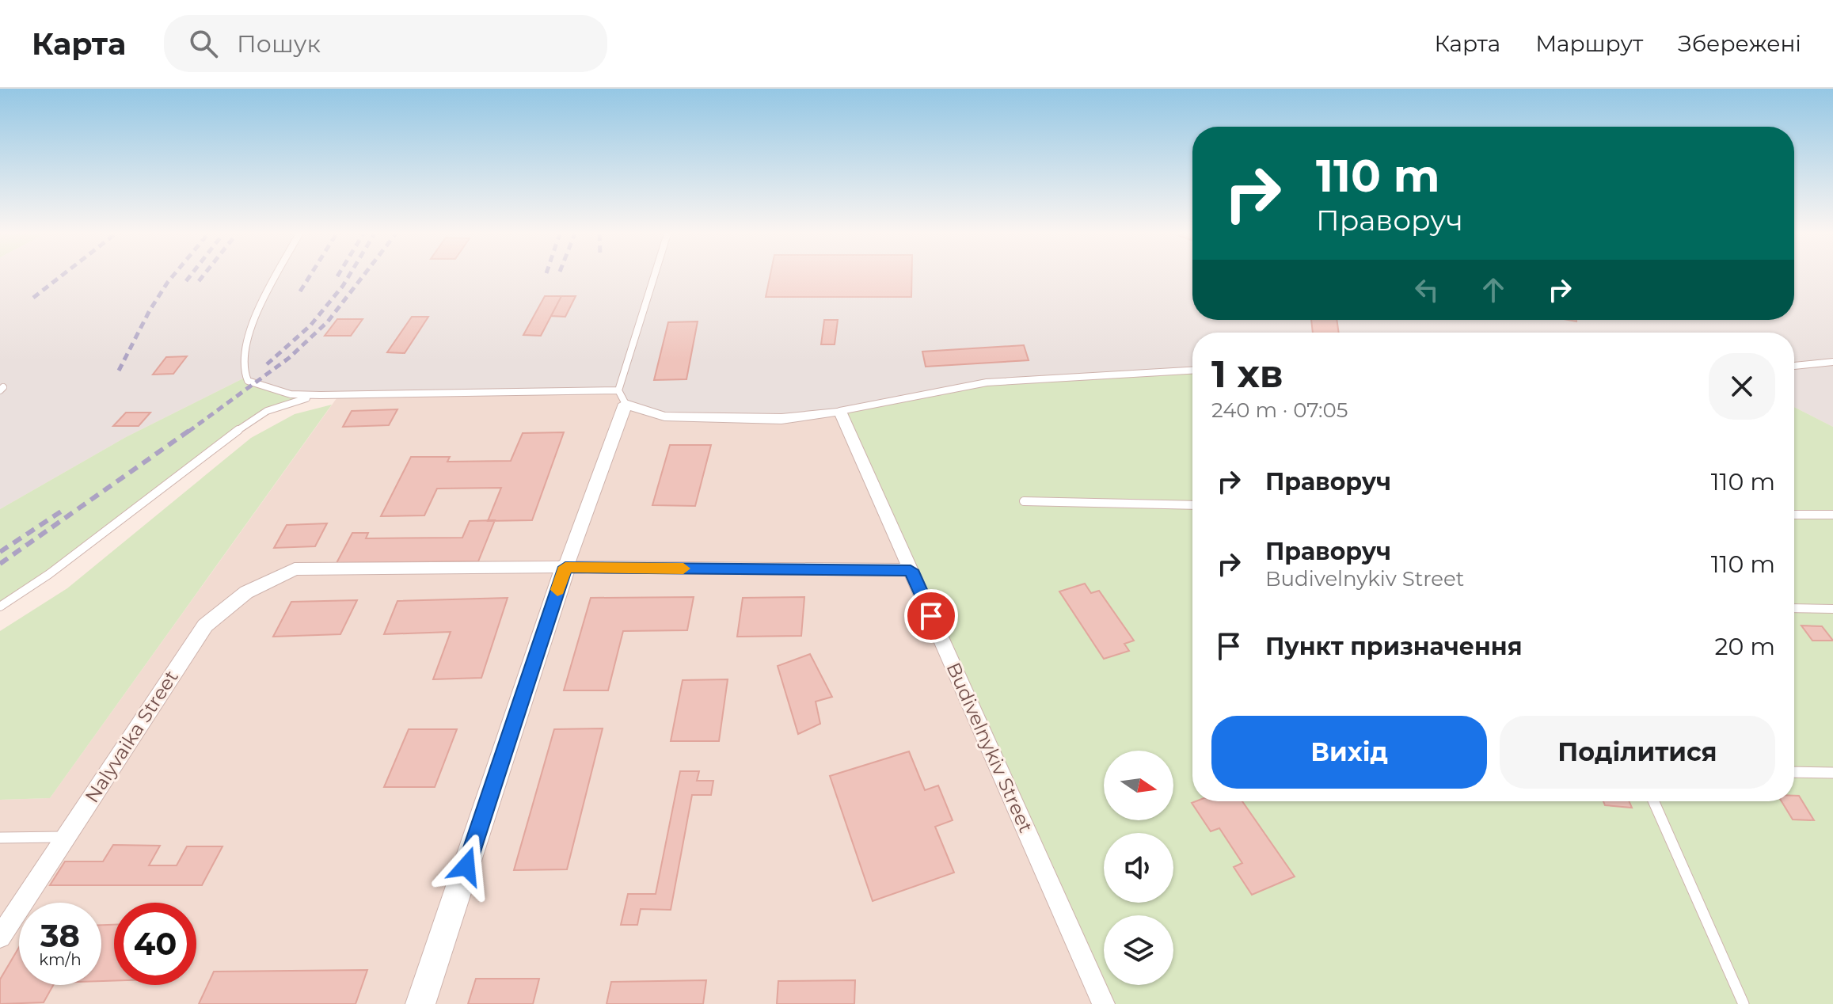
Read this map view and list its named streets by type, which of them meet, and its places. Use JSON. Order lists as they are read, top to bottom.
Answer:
{
  "streets": {
    "street": ["Nalyvaika Street", "Budivelnykiv Street"]
  },
  "north": "right",
  "page": {
    "header": "Карта",
    "search": "Пошук",
    "nav": ["Карта", "Маршрут", "Збережені"],
    "turn": ["110 m", "Праворуч"],
    "heading": ["1 хв", "240 m · 07:05"],
    "list": [
      {
        "name": "Праворуч",
        "value": "110 m"
      },
      {
        "name": "Праворуч",
        "note": "Budivelnykiv Street",
        "value": "110 m"
      },
      {
        "name": "Пункт призначення",
        "value": "20 m"
      }
    ],
    "buttons": ["Вихід", "Поділитися"],
    "speed": "38 km/h",
    "limit": "40"
  }
}
